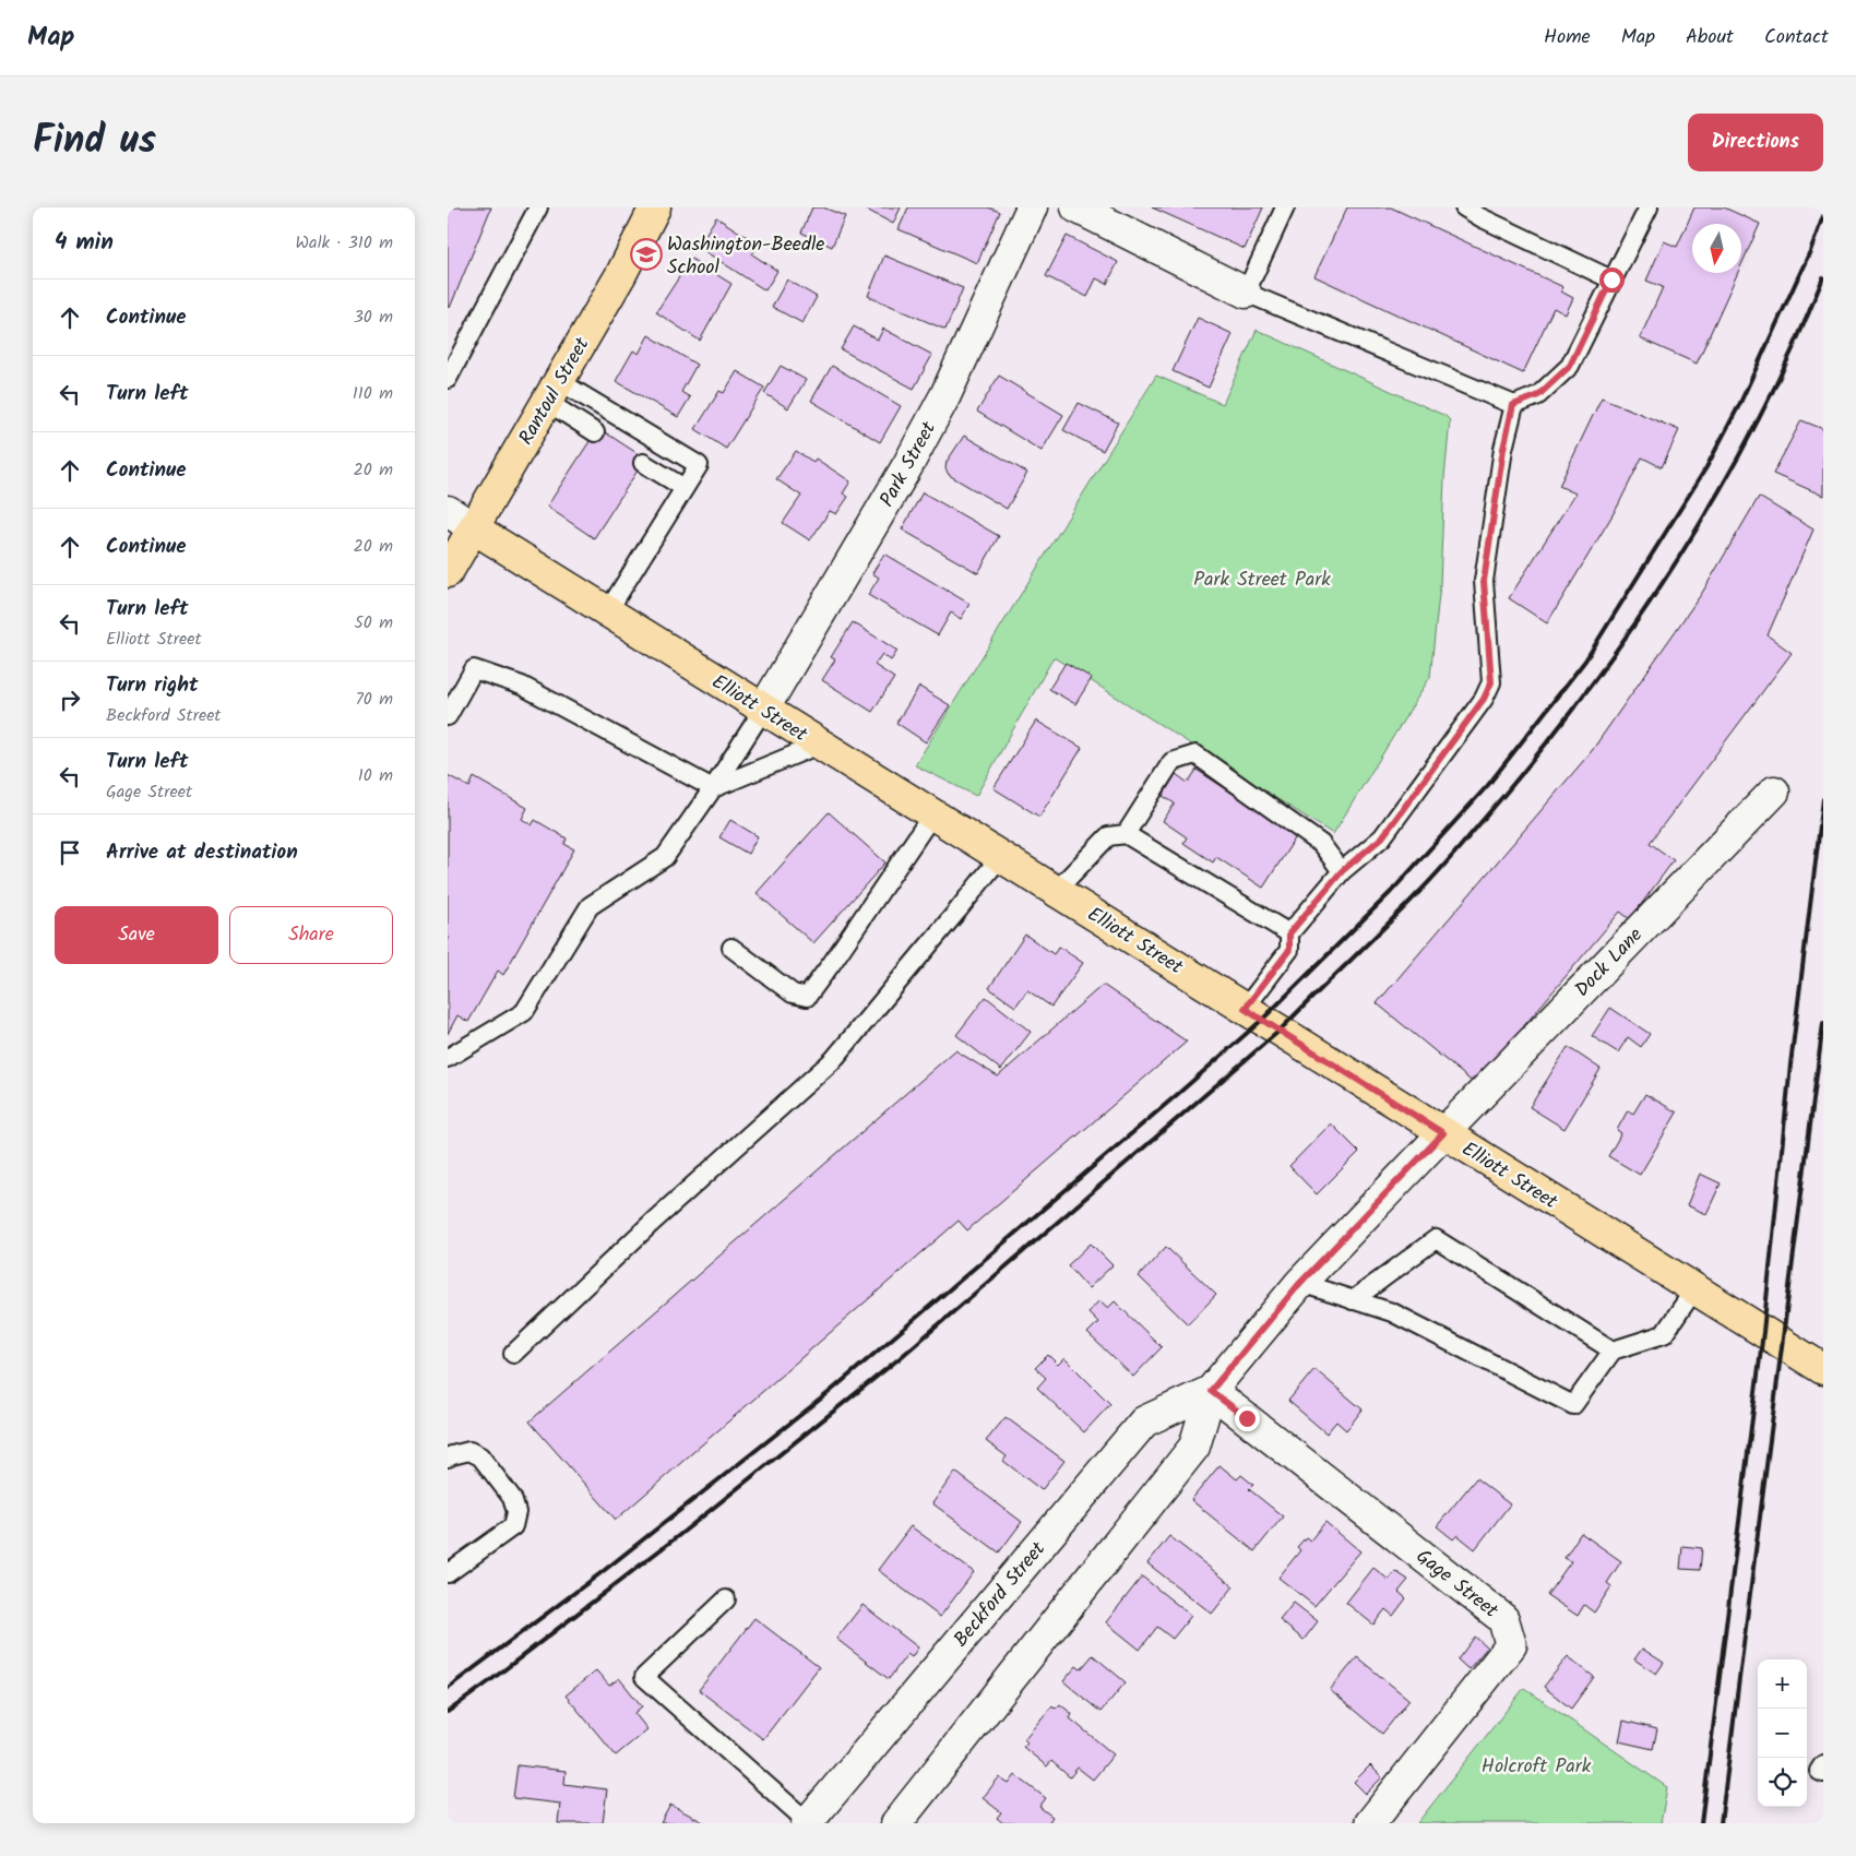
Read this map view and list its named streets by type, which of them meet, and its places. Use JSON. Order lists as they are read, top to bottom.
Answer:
{
  "streets": {
    "main road": ["Rantoul Street", "Elliott Street"],
    "street": [
      "Park Street",
      "Dock Lane",
      "Gage Street",
      "Beckford Street"
    ]
  },
  "crossings": [
    ["Rantoul Street", "Elliott Street"],
    ["Park Street", "Elliott Street"],
    ["Elliott Street", "Dock Lane"],
    ["Elliott Street", "Beckford Street"],
    ["Dock Lane", "Beckford Street"],
    ["Gage Street", "Beckford Street"]
  ],
  "parks": ["Park Street Park", "Holcroft Park"],
  "places": {
    "school or university": ["Washington-Beedle School"]
  },
  "north": "bottom",
  "page": {
    "header": "Map",
    "nav": [
      "Home",
      "Map",
      "About",
      "Contact"
    ],
    "title": "Find us",
    "buttons": [
      "Directions",
      ["Save", "Share"]
    ],
    "heading": ["4 min", "Walk · 310 m"],
    "list": [
      ["Continue", "30 m"],
      ["Turn left", "110 m"],
      ["Continue", "20 m"],
      ["Continue", "20 m"],
      ["Turn left", "Elliott Street", "50 m"],
      ["Turn right", "Beckford Street", "70 m"],
      ["Turn left", "Gage Street", "10 m"],
      "Arrive at destination"
    ],
    "map_buttons": ["+", "−"]
  }
}
